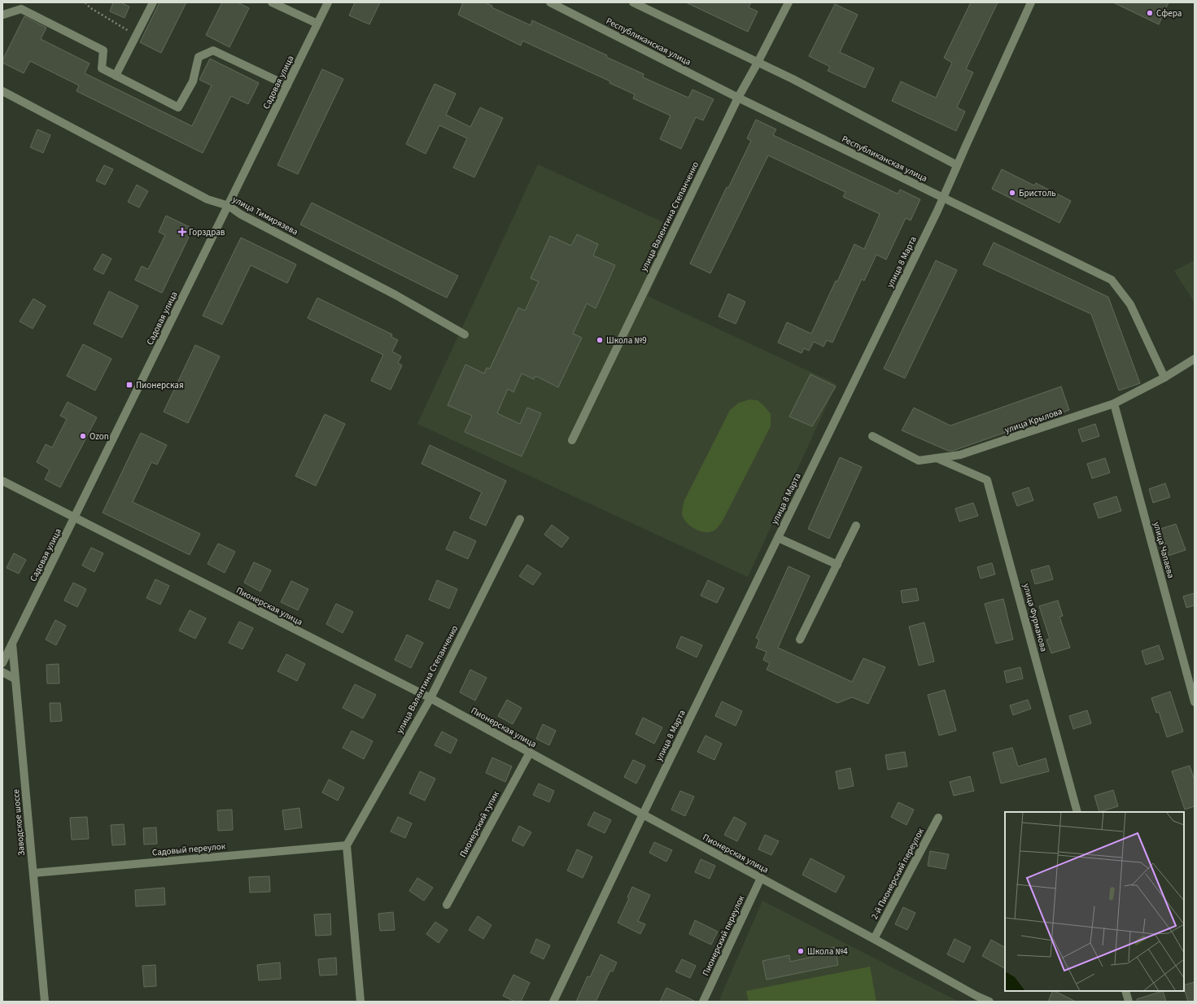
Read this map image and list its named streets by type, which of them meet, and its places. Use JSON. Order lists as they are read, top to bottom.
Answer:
{
  "streets": {
    "street": [
      "Республиканская улица",
      "Садовая улица",
      "улица Тимирязева",
      "улица Валентина Степанченко",
      "улица 8 Марта",
      "улица Крылова",
      "улица Чапаева",
      "Пионерская улица",
      "улица Фурманова",
      "Заводское шоссе",
      "Пионерский тупик",
      "Садовый переулок",
      "2-й Пионерский переулок",
      "Пионерский переулок"
    ]
  },
  "crossings": [
    ["Республиканская улица", "улица Валентина Степанченко"],
    ["Республиканская улица", "улица 8 Марта"],
    ["Республиканская улица", "улица Крылова"],
    ["Садовая улица", "улица Тимирязева"],
    ["Садовая улица", "Пионерская улица"],
    ["Садовая улица", "Заводское шоссе"],
    ["улица Валентина Степанченко", "Пионерская улица"],
    ["улица Валентина Степанченко", "Садовый переулок"],
    ["улица 8 Марта", "Пионерская улица"],
    ["улица Крылова", "улица Чапаева"],
    ["улица Крылова", "улица Фурманова"],
    ["Пионерская улица", "Пионерский тупик"],
    ["Пионерская улица", "2-й Пионерский переулок"],
    ["Пионерская улица", "Пионерский переулок"],
    ["Заводское шоссе", "Садовый переулок"]
  ],
  "places": {
    "other": [
      "Сфера",
      "Бристоль",
      "Школа №9",
      "Ozon",
      "Школа №4"
    ],
    "health": ["Горздрав"],
    "transit": ["Пионерская"]
  }
}
